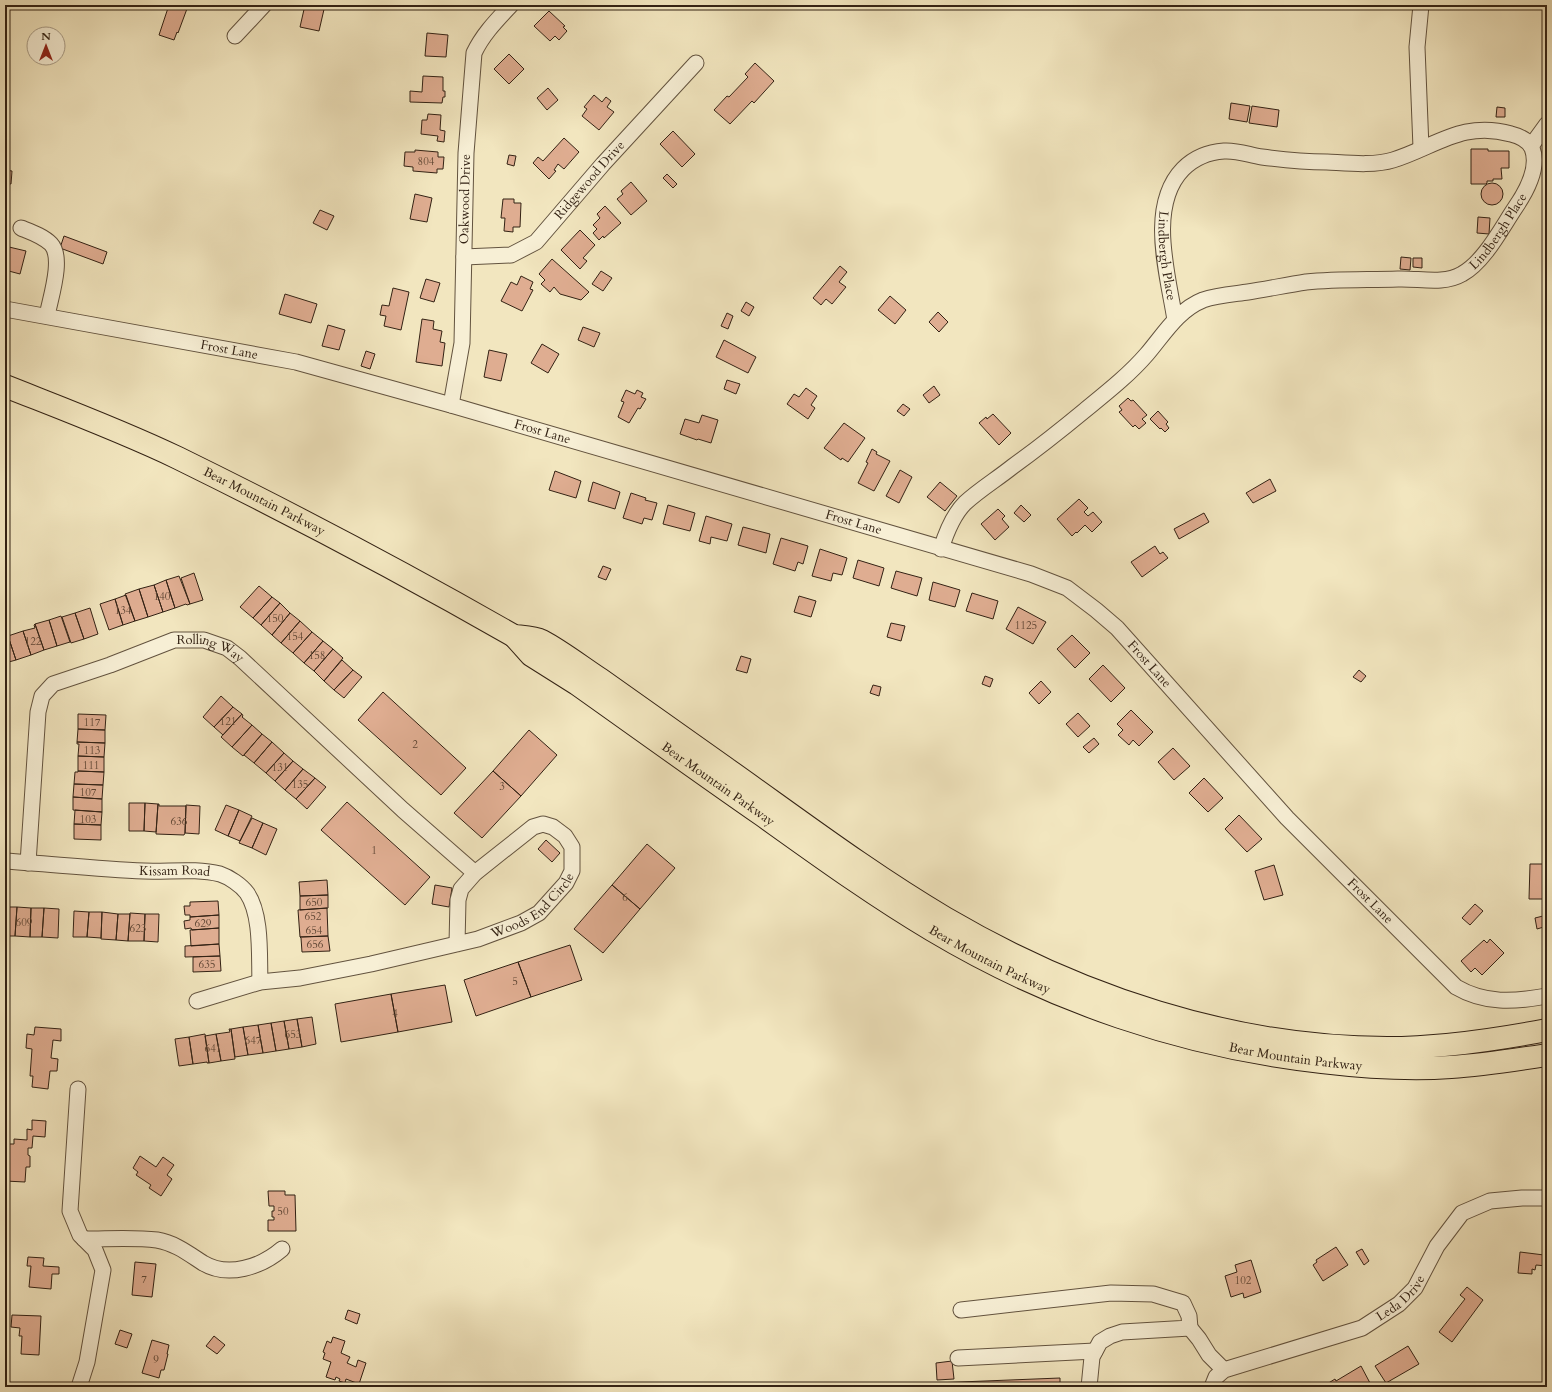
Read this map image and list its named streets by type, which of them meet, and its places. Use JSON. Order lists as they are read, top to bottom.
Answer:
{
  "streets": {
    "highway": ["Bear Mountain Parkway"],
    "street": [
      "Ridgewood Drive",
      "Oakwood Drive",
      "Lindbergh Place",
      "Frost Lane",
      "Rolling Way",
      "Kissam Road",
      "Woods End Circle",
      "Leda Drive"
    ]
  },
  "crossings": [
    ["Ridgewood Drive", "Oakwood Drive"],
    ["Oakwood Drive", "Frost Lane"],
    ["Lindbergh Place", "Frost Lane"],
    ["Rolling Way", "Kissam Road"],
    ["Rolling Way", "Woods End Circle"]
  ],
  "house_numbers": [
    "804",
    "140",
    "134",
    "150",
    "1125",
    "154",
    "122",
    "158",
    "121",
    "117",
    "2",
    "113",
    "111",
    "131",
    "135",
    "3",
    "107",
    "103",
    "636",
    "1",
    "6",
    "650",
    "652",
    "609",
    "629",
    "623",
    "654",
    "656",
    "635",
    "5",
    "4",
    "653",
    "647",
    "641",
    "50",
    "7",
    "102",
    "9"
  ],
  "north": "top"
}
